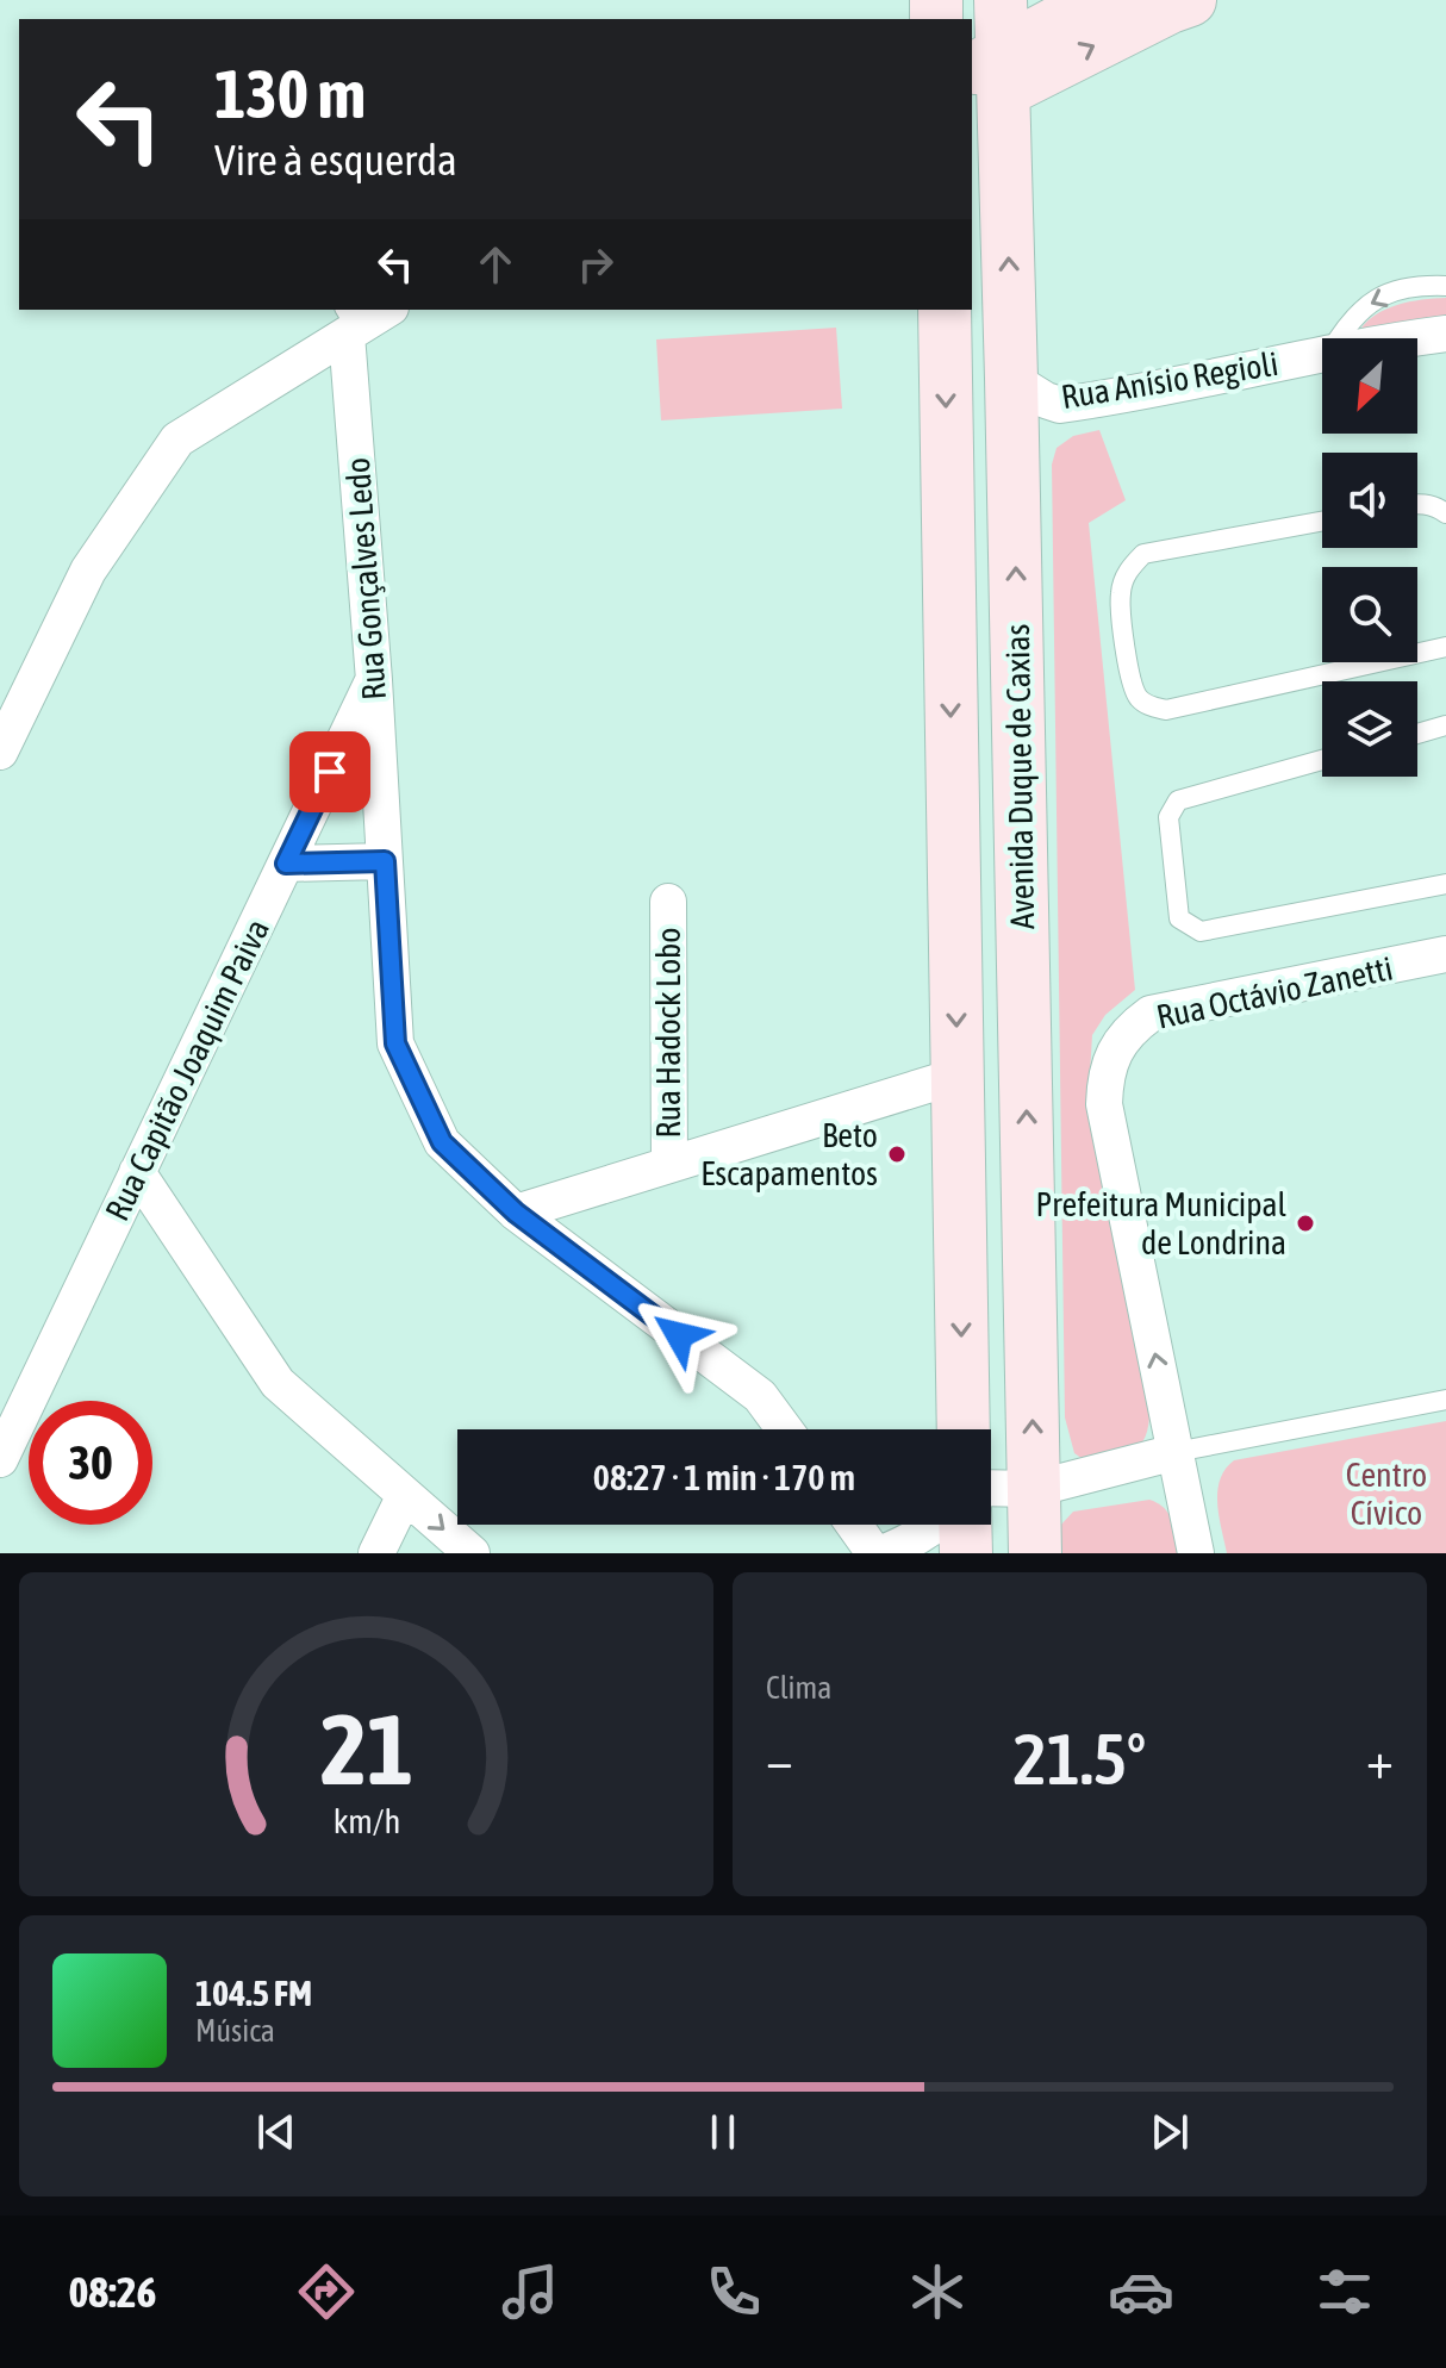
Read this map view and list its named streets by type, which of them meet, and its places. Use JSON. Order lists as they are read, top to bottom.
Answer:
{
  "streets": {
    "main road": ["Avenida Duque de Caxias"],
    "street": [
      "Rua Anísio Regioli",
      "Rua Gonçalves Ledo",
      "Rua Octávio Zanetti",
      "Rua Hadock Lobo",
      "Rua Capitão Joaquim Paiva"
    ]
  },
  "crossings": [
    ["Rua Anísio Regioli", "Avenida Duque de Caxias"],
    ["Rua Gonçalves Ledo", "Rua Capitão Joaquim Paiva"]
  ],
  "parks": ["Centro Cívico"],
  "places": ["Beto Escapamentos", "Prefeitura Municipal de Londrina"],
  "north": "bottom left",
  "page": {
    "turn": ["130 m", "Vire à esquerda"],
    "limit": "30",
    "trip": "08:27 · 1 min · 170 m",
    "tile": "Clima",
    "heat": ["−", "21.5°", "+"],
    "song": ["104.5 FM", "Música"],
    "tabs": "08:26",
    "gauge": ["21", "km/h"]
  }
}
